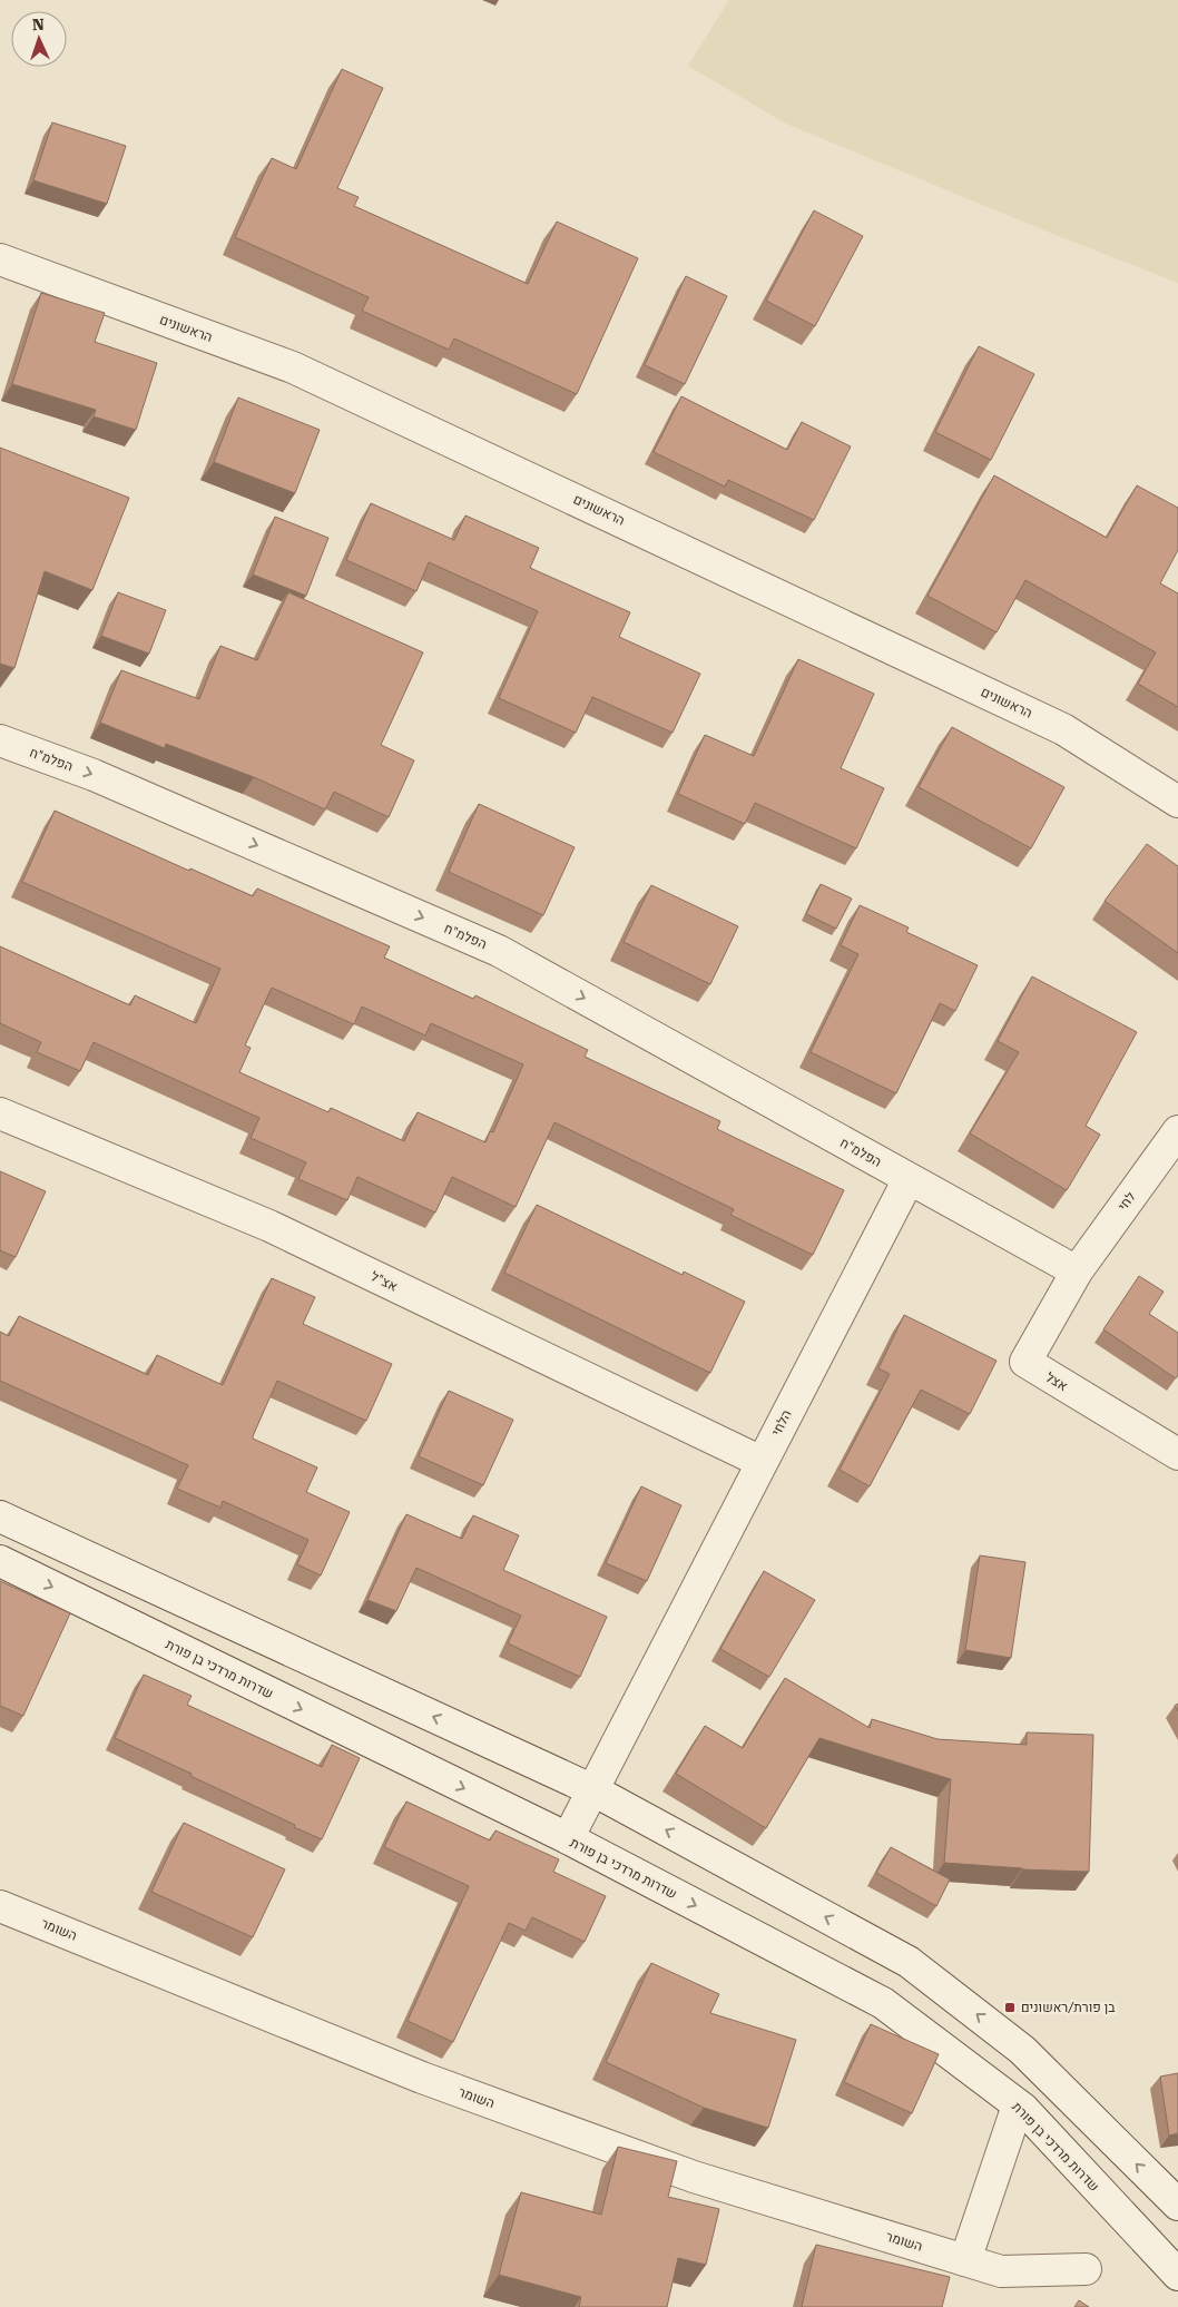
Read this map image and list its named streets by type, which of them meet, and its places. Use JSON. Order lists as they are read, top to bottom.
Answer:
{
  "streets": {
    "street": [
      "הראשונים",
      "הפלמ\"ח",
      "לחי",
      "אצ\"ל",
      "אצל",
      "הלחי",
      "שדרות מרדכי בן פורת",
      "השומר"
    ]
  },
  "crossings": [
    ["הפלמ\"ח", "הלחי"],
    ["לחי", "אצל"],
    ["אצ\"ל", "הלחי"],
    ["הלחי", "שדרות מרדכי בן פורת"]
  ],
  "one_way": ["הפלמ\"ח"],
  "places": {
    "transit": ["בן פורת/ראשונים"]
  },
  "north": "top"
}
